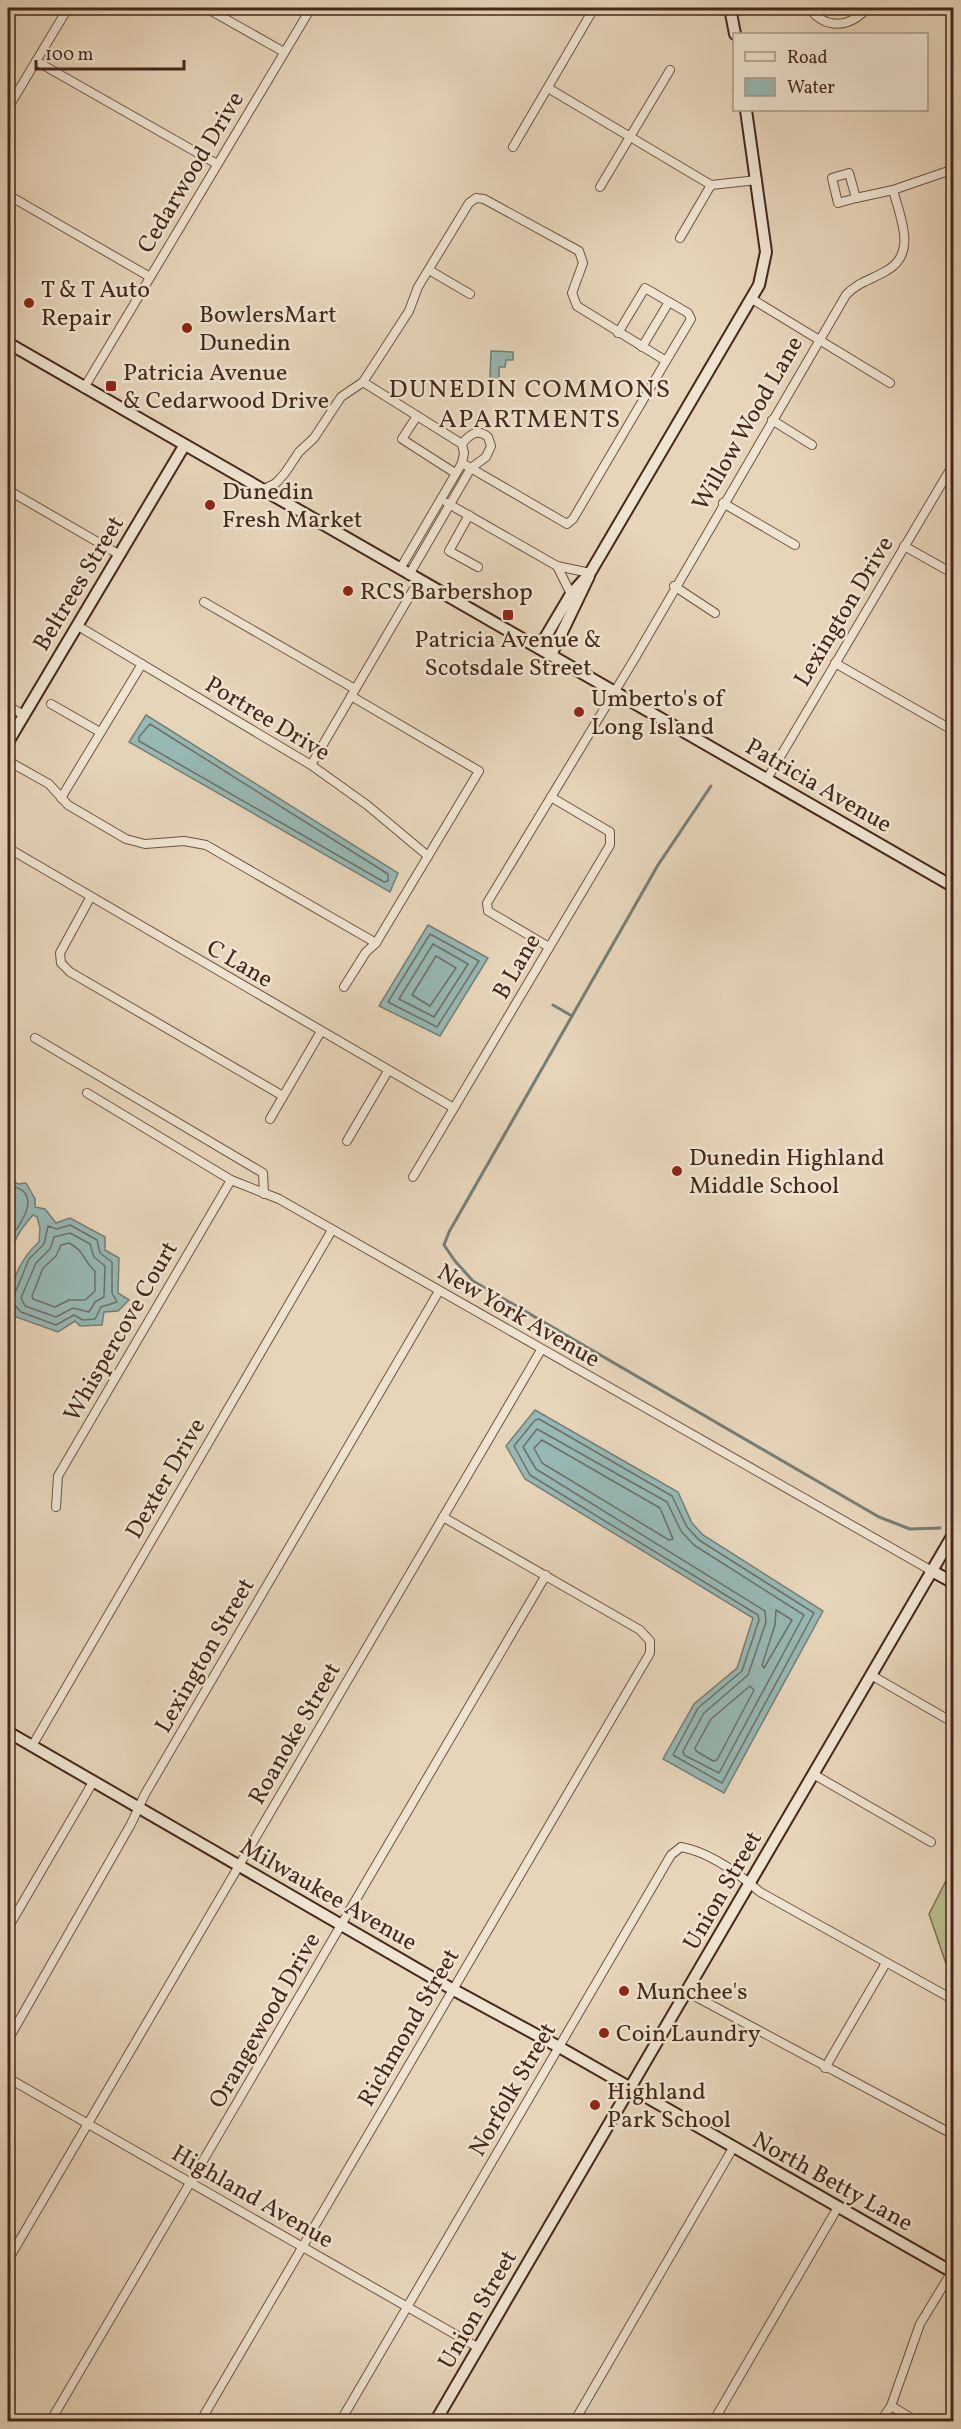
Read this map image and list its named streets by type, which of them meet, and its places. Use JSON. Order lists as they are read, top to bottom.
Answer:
{
  "streets": {
    "street": [
      "Cedarwood Drive",
      "Willow Wood Lane",
      "Beltrees Street",
      "Lexington Drive",
      "Portree Drive",
      "Patricia Avenue",
      "C Lane",
      "B Lane",
      "New York Avenue",
      "Whispercove Court",
      "Dexter Drive",
      "Lexington Street",
      "Roanoke Street",
      "Union Street",
      "Milwaukee Avenue",
      "Orangewood Drive",
      "Richmond Street",
      "Norfolk Street",
      "North Betty Lane",
      "Highland Avenue"
    ]
  },
  "crossings": [
    ["Cedarwood Drive", "Patricia Avenue"],
    ["Willow Wood Lane", "Patricia Avenue"],
    ["Willow Wood Lane", "B Lane"],
    ["Beltrees Street", "Portree Drive"],
    ["Beltrees Street", "Patricia Avenue"],
    ["Lexington Drive", "Patricia Avenue"],
    ["C Lane", "B Lane"],
    ["New York Avenue", "Whispercove Court"],
    ["New York Avenue", "Dexter Drive"],
    ["New York Avenue", "Lexington Street"],
    ["New York Avenue", "Roanoke Street"],
    ["New York Avenue", "Union Street"],
    ["Dexter Drive", "Milwaukee Avenue"],
    ["Lexington Street", "Milwaukee Avenue"],
    ["Roanoke Street", "Milwaukee Avenue"],
    ["Roanoke Street", "Highland Avenue"],
    ["Union Street", "Milwaukee Avenue"],
    ["Union Street", "Norfolk Street"],
    ["Union Street", "North Betty Lane"],
    ["Union Street", "Highland Avenue"],
    ["Milwaukee Avenue", "Orangewood Drive"],
    ["Milwaukee Avenue", "Richmond Street"],
    ["Milwaukee Avenue", "Norfolk Street"],
    ["Milwaukee Avenue", "North Betty Lane"],
    ["Orangewood Drive", "Richmond Street"],
    ["Orangewood Drive", "Highland Avenue"],
    ["Richmond Street", "Highland Avenue"],
    ["Norfolk Street", "Highland Avenue"]
  ],
  "districts": ["DUNEDIN COMMONS APARTMENTS"],
  "places": {
    "other": [
      "T & T Auto Repair",
      "BowlersMart Dunedin",
      "Dunedin Fresh Market",
      "RCS Barbershop",
      "Umberto's of Long Island",
      "Dunedin Highland Middle School",
      "Munchee's",
      "Coin Laundry",
      "Highland Park School"
    ],
    "transit": ["Patricia Avenue & Cedarwood Drive", "Patricia Avenue & Scotsdale Street"]
  },
  "legend": ["Road", "Water"],
  "scale_bar": "100 m"
}
